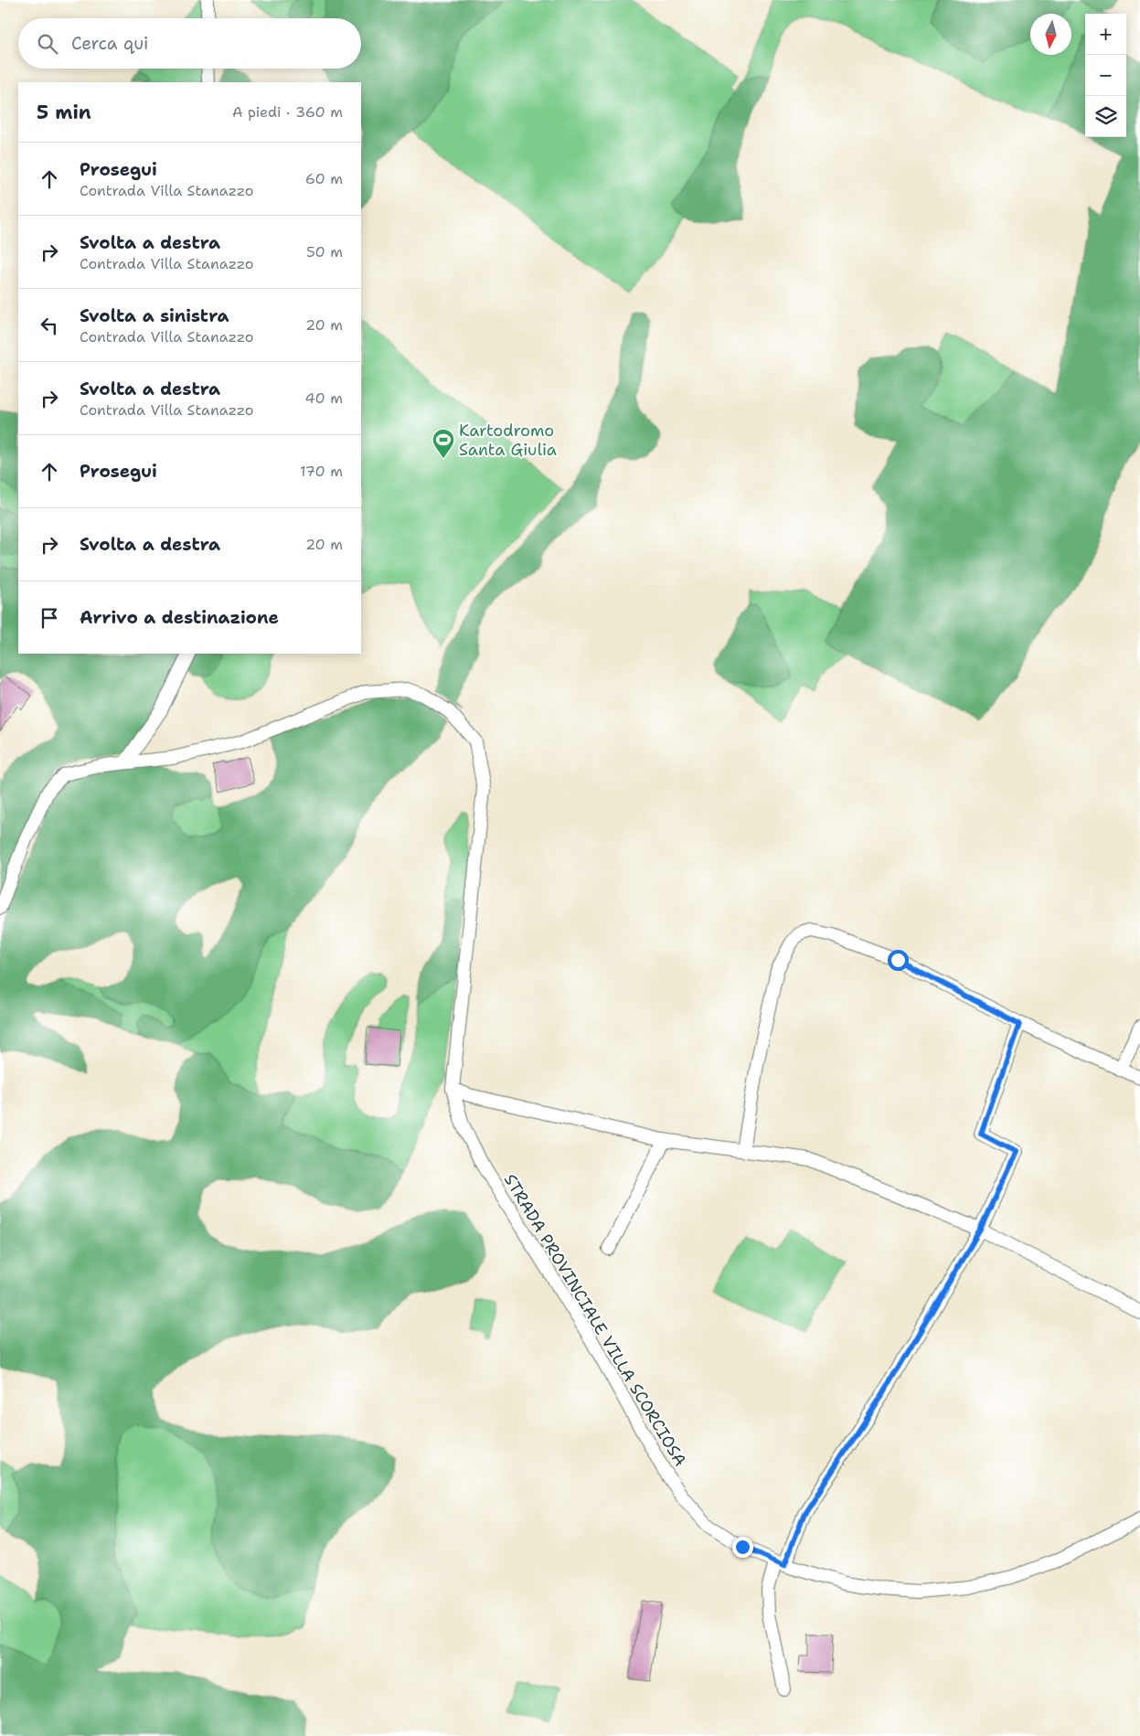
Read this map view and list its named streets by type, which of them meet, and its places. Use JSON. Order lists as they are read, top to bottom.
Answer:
{
  "streets": {
    "street": ["STRADA PROVINCIALE VILLA SCORCIOSA"]
  },
  "places": {
    "sports": ["Kartodromo Santa Giulia"]
  },
  "north": "bottom",
  "page": {
    "map_buttons": ["+", "−"],
    "search": "Cerca qui",
    "heading": ["5 min", "A piedi · 360 m"],
    "list": [
      ["Prosegui", "Contrada Villa Stanazzo", "60 m"],
      ["Svolta a destra", "Contrada Villa Stanazzo", "50 m"],
      ["Svolta a sinistra", "Contrada Villa Stanazzo", "20 m"],
      ["Svolta a destra", "Contrada Villa Stanazzo", "40 m"],
      ["Prosegui", "170 m"],
      ["Svolta a destra", "20 m"],
      "Arrivo a destinazione"
    ]
  }
}
